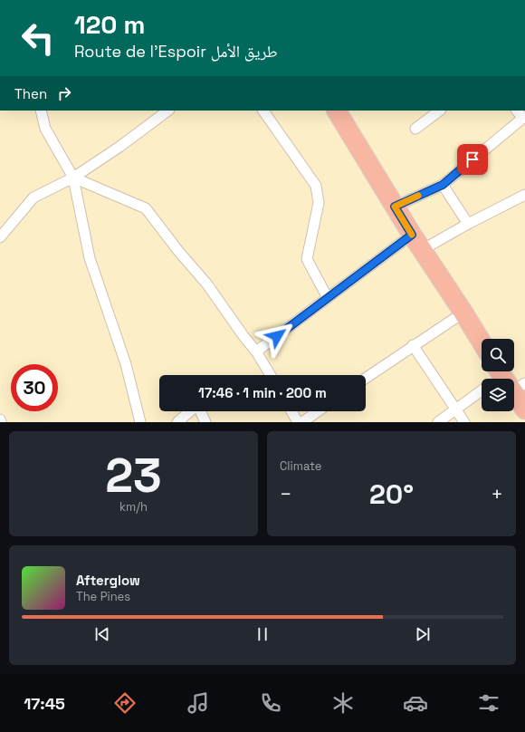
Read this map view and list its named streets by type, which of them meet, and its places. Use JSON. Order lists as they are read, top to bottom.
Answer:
{
  "page": {
    "turn": ["120 m", "Route de l’Espoir طريق الأمل"],
    "then": "Then",
    "limit": "30",
    "trip": "17:46 · 1 min · 200 m",
    "tile": [
      ["23", "km/h"],
      "Climate"
    ],
    "heat": ["−", "20°", "+"],
    "song": ["Afterglow", "The Pines"],
    "tabs": "17:45"
  }
}
